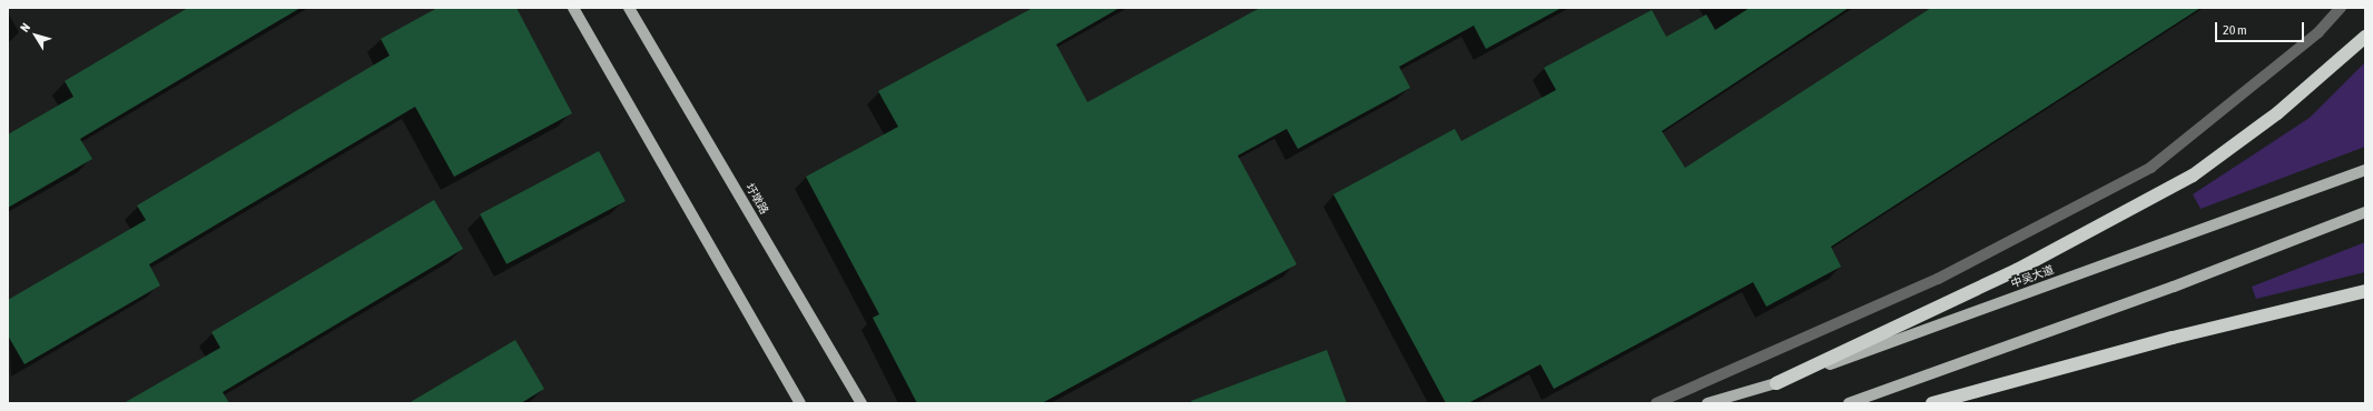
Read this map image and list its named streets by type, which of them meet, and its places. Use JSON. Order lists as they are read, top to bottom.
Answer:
{
  "streets": {
    "main road": ["圩墩路", "中吴大道"]
  },
  "scale_bar": "20 m",
  "north": "top left"
}
